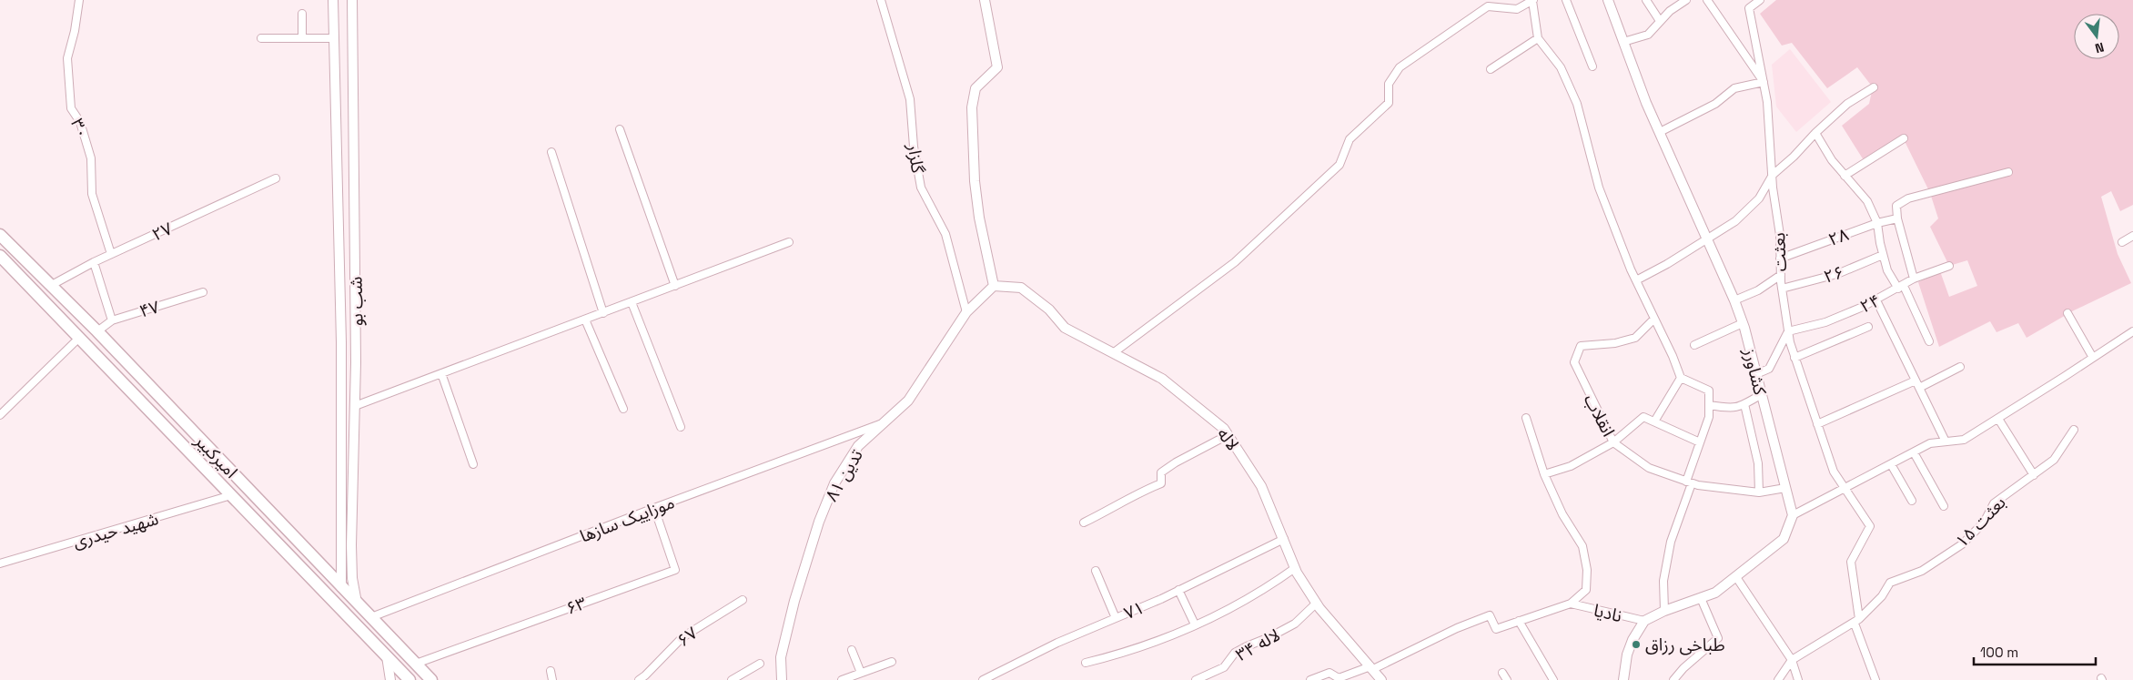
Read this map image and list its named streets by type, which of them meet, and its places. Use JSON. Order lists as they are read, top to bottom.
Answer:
{
  "streets": {
    "main road": ["امیرکبیر"],
    "street": [
      "۳۰",
      "گلزار",
      "۲۷",
      "۲۸",
      "بعثت",
      "۲۶",
      "شب بو",
      "۲۴",
      "۴۷",
      "کشاورز",
      "انقلاب",
      "لاله",
      "تدین ۸۱",
      "موزاییک سازها",
      "بعثت ۱۵",
      "شهيد حیدری",
      "۶۳",
      "۷۱",
      "نادیا",
      "۶۷",
      "لاله ۳۴"
    ]
  },
  "crossings": [
    ["۳۰", "۲۷"],
    ["گلزار", "تدین ۸۱"],
    ["۲۷", "امیرکبیر"],
    ["۲۸", "بعثت"],
    ["بعثت", "۲۶"],
    ["بعثت", "۲۴"],
    ["بعثت", "بعثت ۱۵"],
    ["شب بو", "امیرکبیر"],
    ["۴۷", "امیرکبیر"],
    ["کشاورز", "انقلاب"],
    ["لاله", "تدین ۸۱"],
    ["لاله", "۷۱"],
    ["لاله", "لاله ۳۴"],
    ["امیرکبیر", "موزاییک سازها"],
    ["امیرکبیر", "شهيد حیدری"],
    ["امیرکبیر", "۶۳"],
    ["تدین ۸۱", "موزاییک سازها"],
    ["موزاییک سازها", "۶۳"]
  ],
  "places": ["طباخی رزاق"],
  "scale_bar": "100 m",
  "north": "bottom"
}
